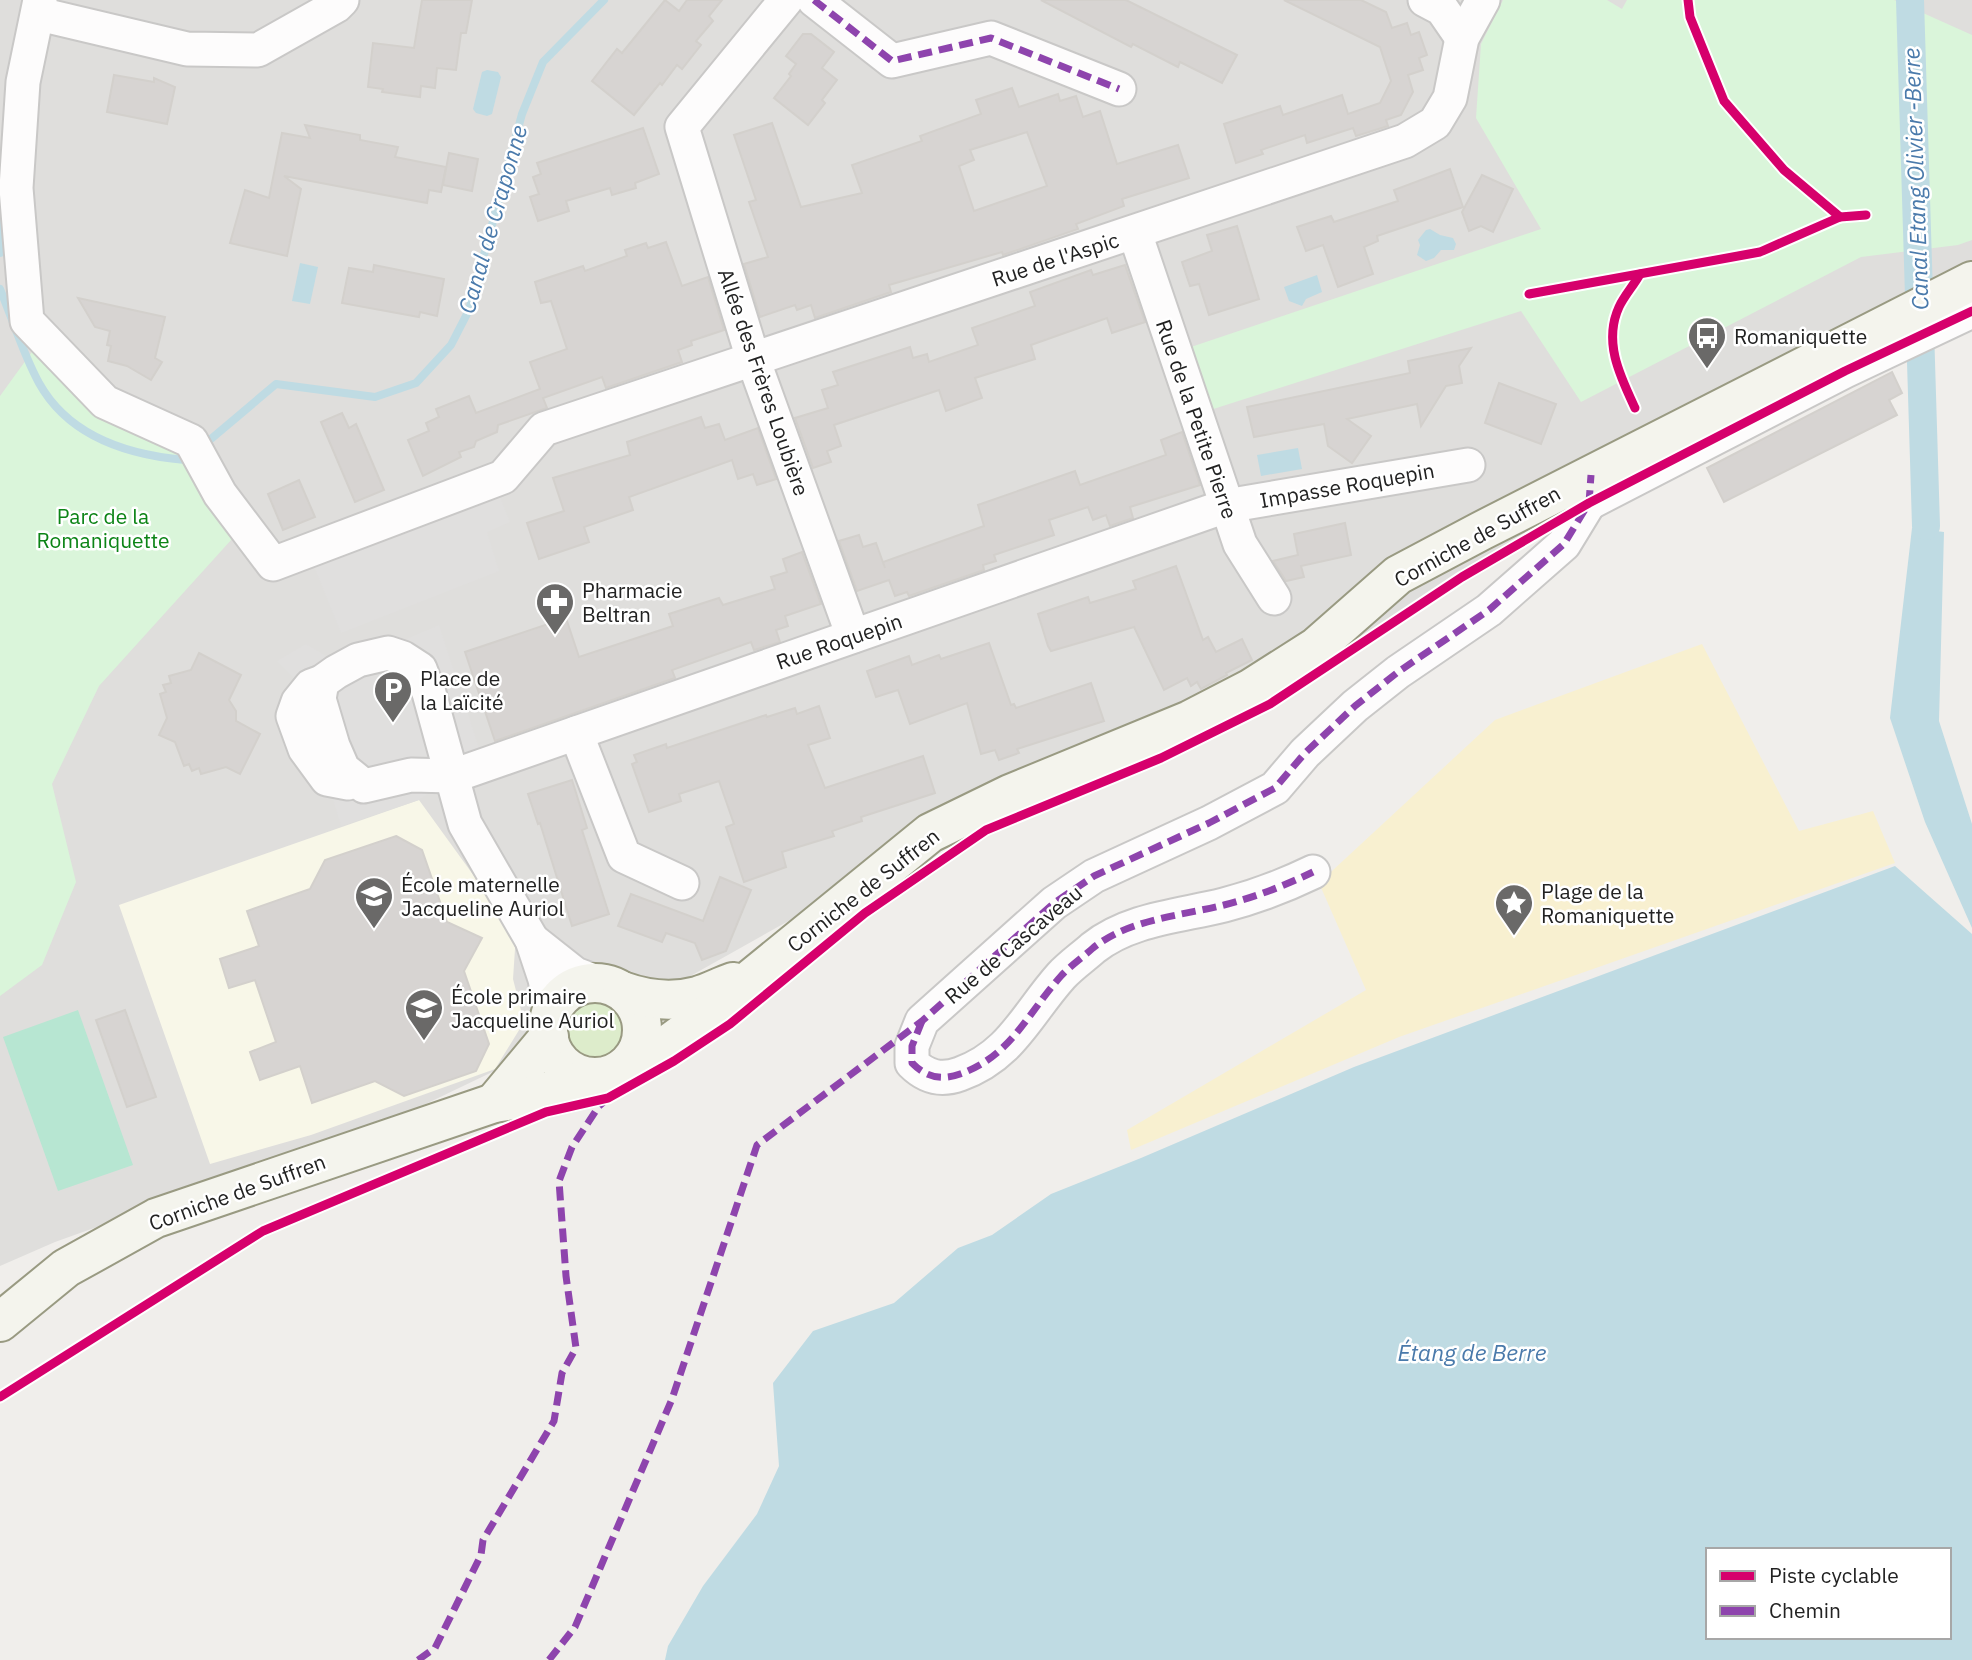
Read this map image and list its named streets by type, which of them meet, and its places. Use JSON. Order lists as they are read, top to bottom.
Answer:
{
  "streets": {
    "main road": ["Corniche de Suffren"],
    "street": [
      "Rue de l'Aspic",
      "Allée des Frères Loubière",
      "Rue de la Petite Pierre",
      "Impasse Roquepin",
      "Rue Roquepin",
      "Rue de Cascaveau"
    ]
  },
  "crossings": [
    ["Rue de l'Aspic", "Allée des Frères Loubière"],
    ["Rue de l'Aspic", "Rue de la Petite Pierre"],
    ["Allée des Frères Loubière", "Rue Roquepin"],
    ["Rue de la Petite Pierre", "Impasse Roquepin"],
    ["Rue de la Petite Pierre", "Rue Roquepin"],
    ["Impasse Roquepin", "Rue Roquepin"],
    ["Corniche de Suffren", "Rue de Cascaveau"]
  ],
  "water": ["Canal Etang Olivier -Berre", "Canal de Craponne", "Étang de Berre"],
  "parks": ["Parc de la Romaniquette"],
  "places": {
    "bus stop": ["Romaniquette"],
    "pharmacy": ["Pharmacie Beltran"],
    "parking": ["Place de la Laïcité"],
    "school or university": ["École maternelle Jacqueline Auriol", "École primaire Jacqueline Auriol"],
    "place": ["Plage de la Romaniquette"]
  },
  "legend": ["Piste cyclable", "Chemin"]
}
